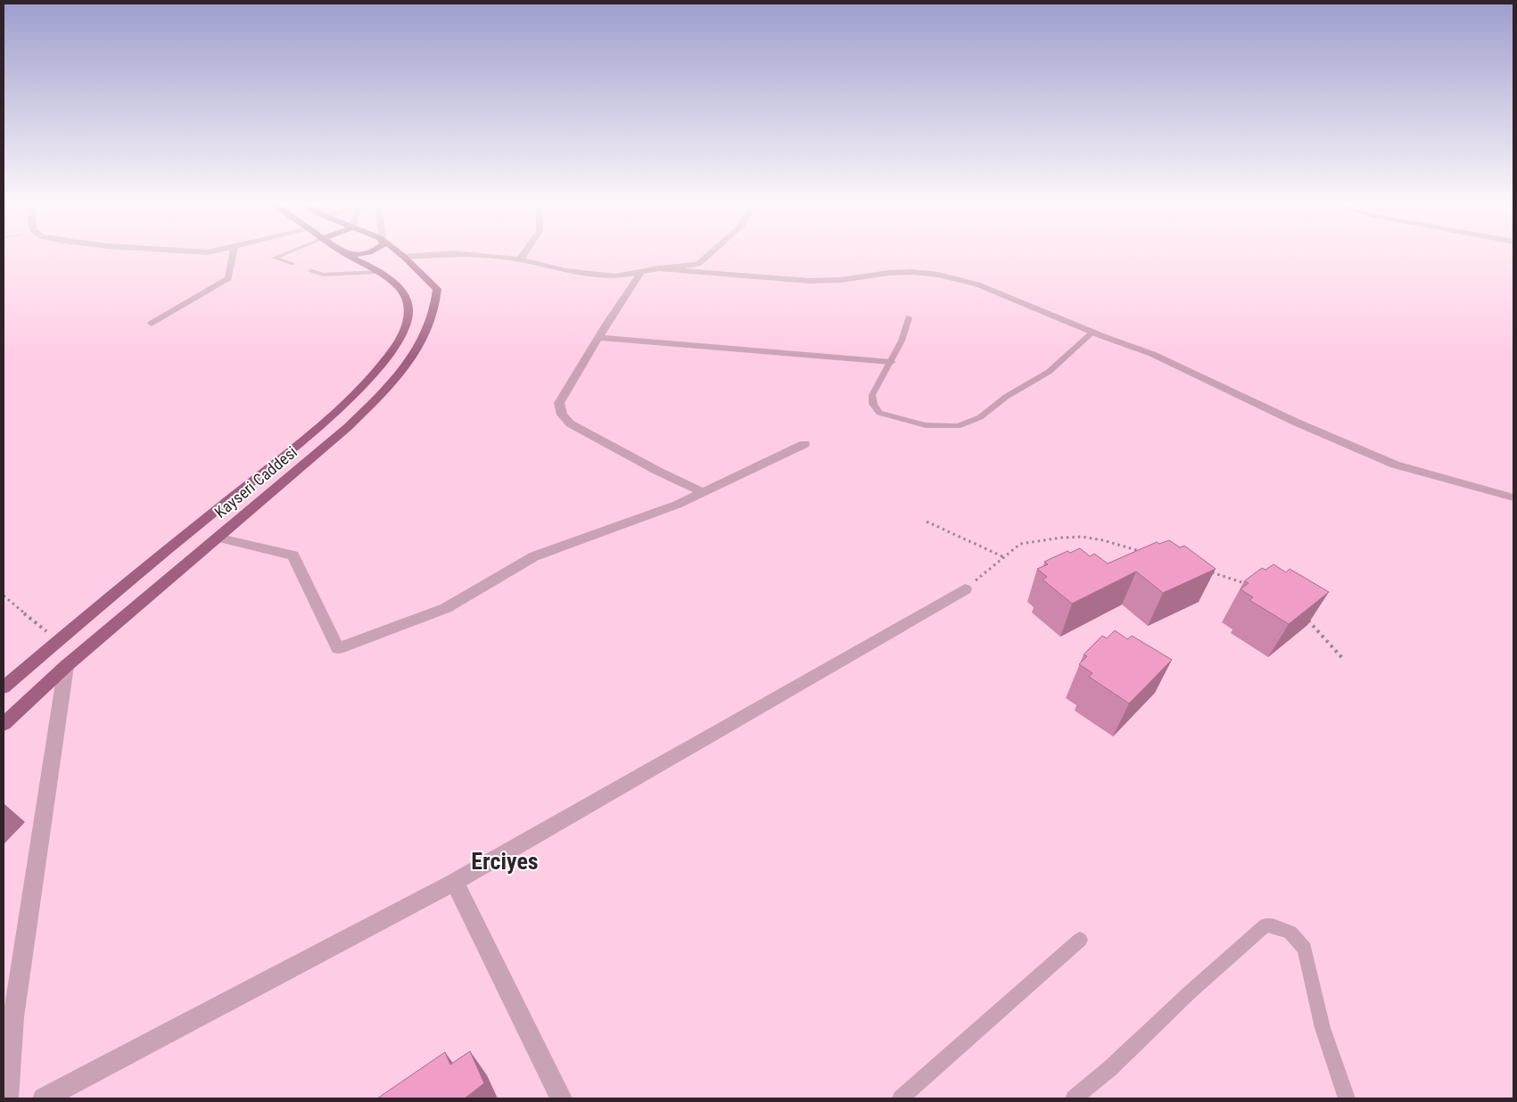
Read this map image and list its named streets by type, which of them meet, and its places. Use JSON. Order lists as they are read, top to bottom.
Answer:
{
  "streets": {
    "main road": ["Kayseri Caddesi"]
  },
  "districts": ["Erciyes"]
}
